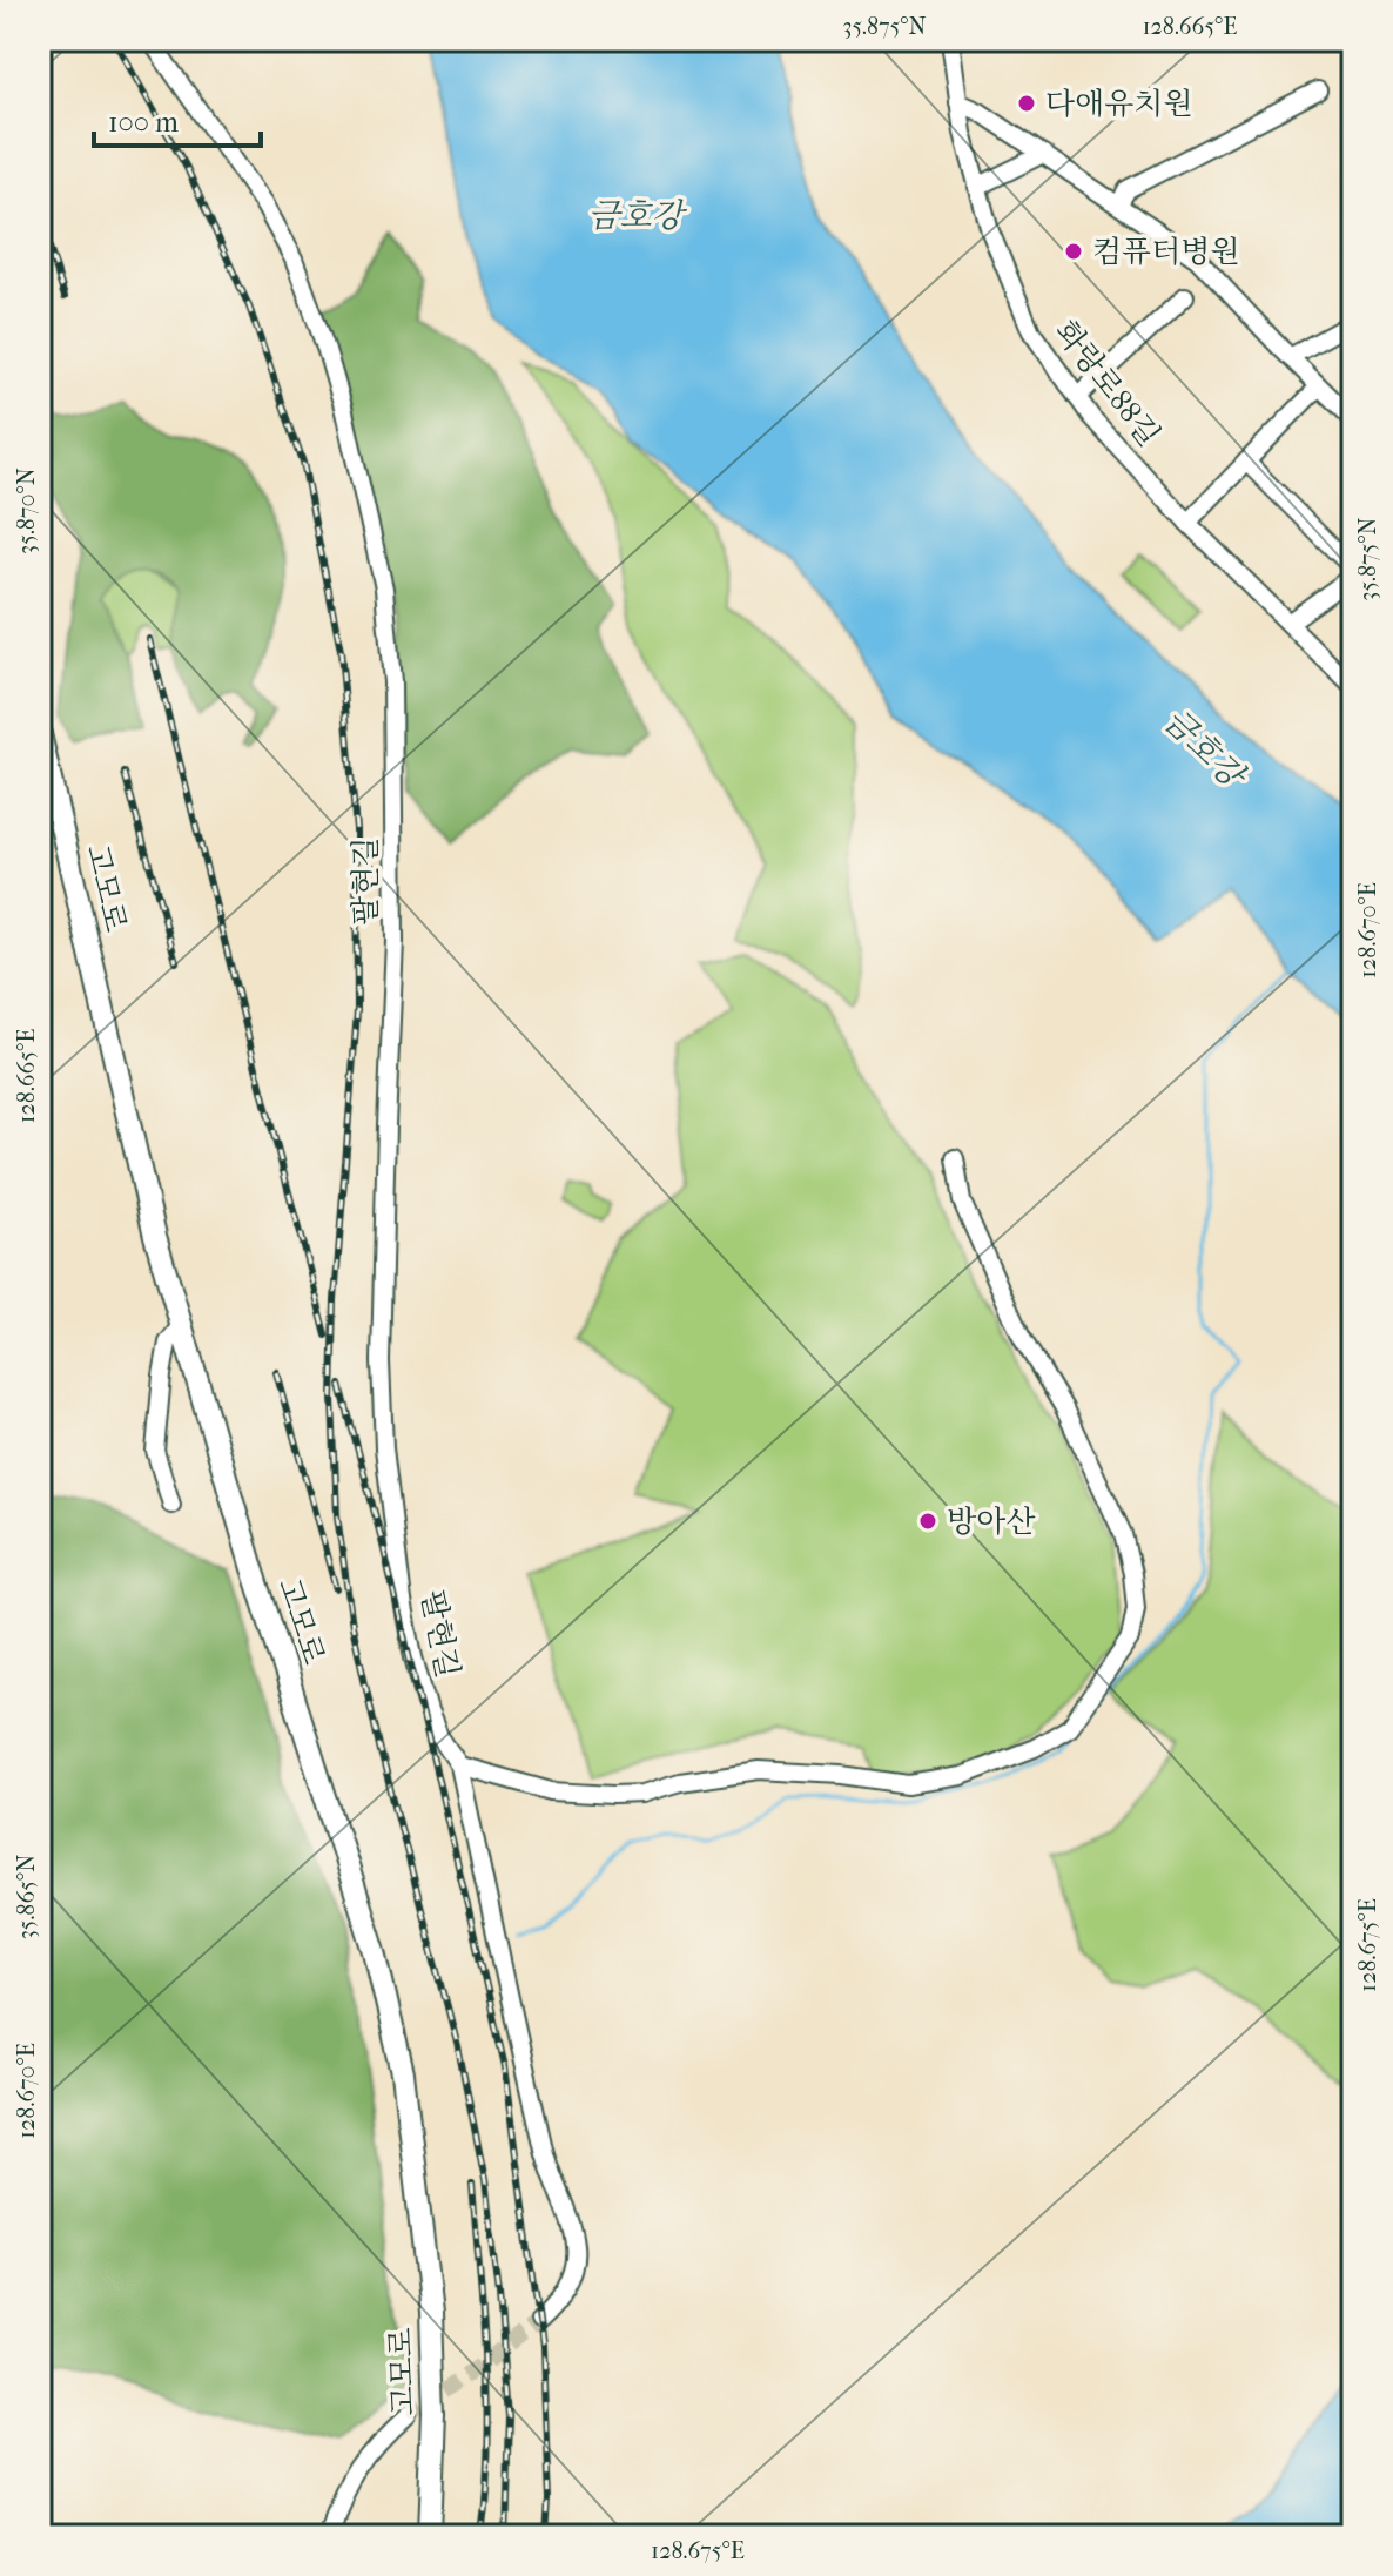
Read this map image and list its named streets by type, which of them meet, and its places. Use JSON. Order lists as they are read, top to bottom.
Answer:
{
  "streets": {
    "main road": ["고모로"],
    "street": ["화랑로88길", "팔현길"]
  },
  "water": ["금호강"],
  "places": ["다애유치원", "컴퓨터병원", "방아산"],
  "scale_bar": "100 m",
  "coordinates": [
    "35.875°N",
    "128.665°E",
    "35.870°N",
    "128.670°E",
    "35.865°N",
    "128.675°E"
  ]
}
